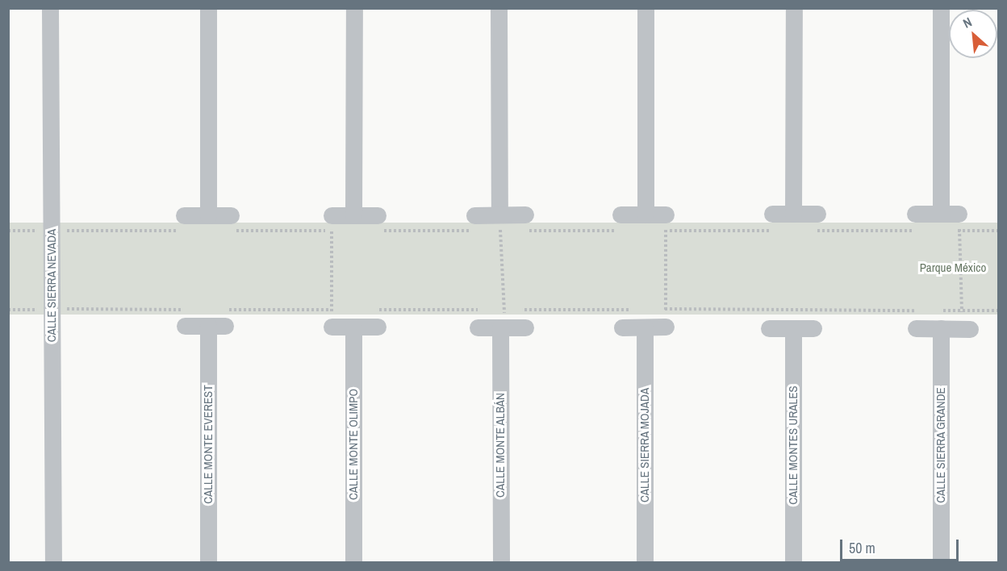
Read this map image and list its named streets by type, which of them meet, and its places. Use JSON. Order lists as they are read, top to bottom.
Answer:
{
  "streets": {
    "street": [
      "CALLE SIERRA NEVADA",
      "CALLE MONTE EVEREST",
      "CALLE MONTE OLIMPO",
      "CALLE MONTE ALBÁN",
      "CALLE SIERRA MOJADA",
      "CALLE MONTES URALES",
      "CALLE SIERRA GRANDE"
    ]
  },
  "parks": ["Parque México"],
  "scale_bar": "50 m",
  "north": "top left"
}
